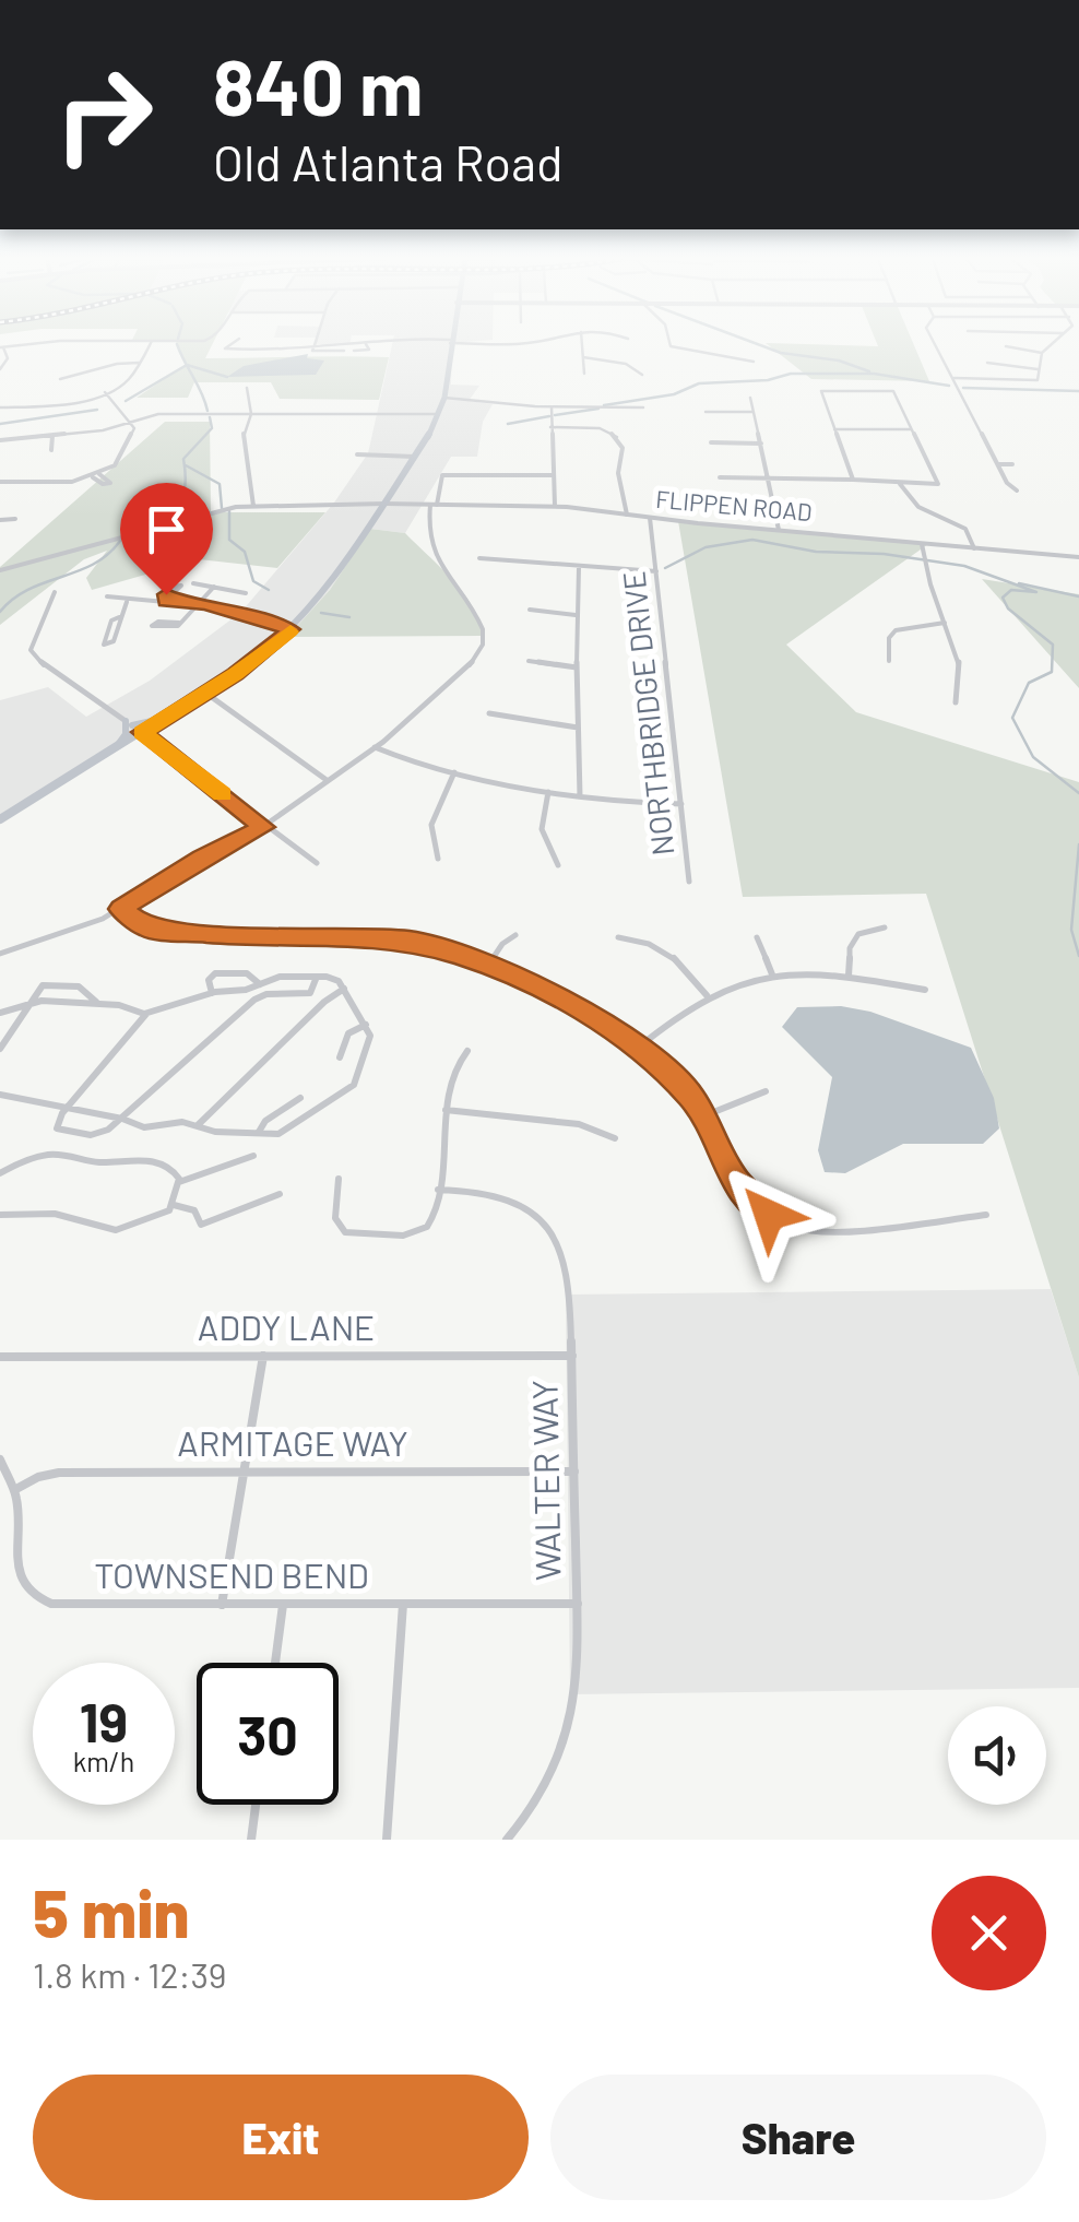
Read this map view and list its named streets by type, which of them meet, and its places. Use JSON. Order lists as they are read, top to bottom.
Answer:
{
  "streets": {
    "street": [
      "FLIPPEN ROAD",
      "NORTHBRIDGE DRIVE",
      "ADDY LANE",
      "ARMITAGE WAY",
      "WALTER WAY",
      "TOWNSEND BEND"
    ]
  },
  "crossings": [
    ["FLIPPEN ROAD", "NORTHBRIDGE DRIVE"],
    ["ADDY LANE", "WALTER WAY"],
    ["ARMITAGE WAY", "WALTER WAY"],
    ["ARMITAGE WAY", "TOWNSEND BEND"],
    ["WALTER WAY", "TOWNSEND BEND"]
  ],
  "page": {
    "turn": ["840 m", "Old Atlanta Road"],
    "speed": "19 km/h",
    "limit": "30",
    "heading": ["5 min", "1.8 km · 12:39"],
    "buttons": ["Exit", "Share"]
  }
}
